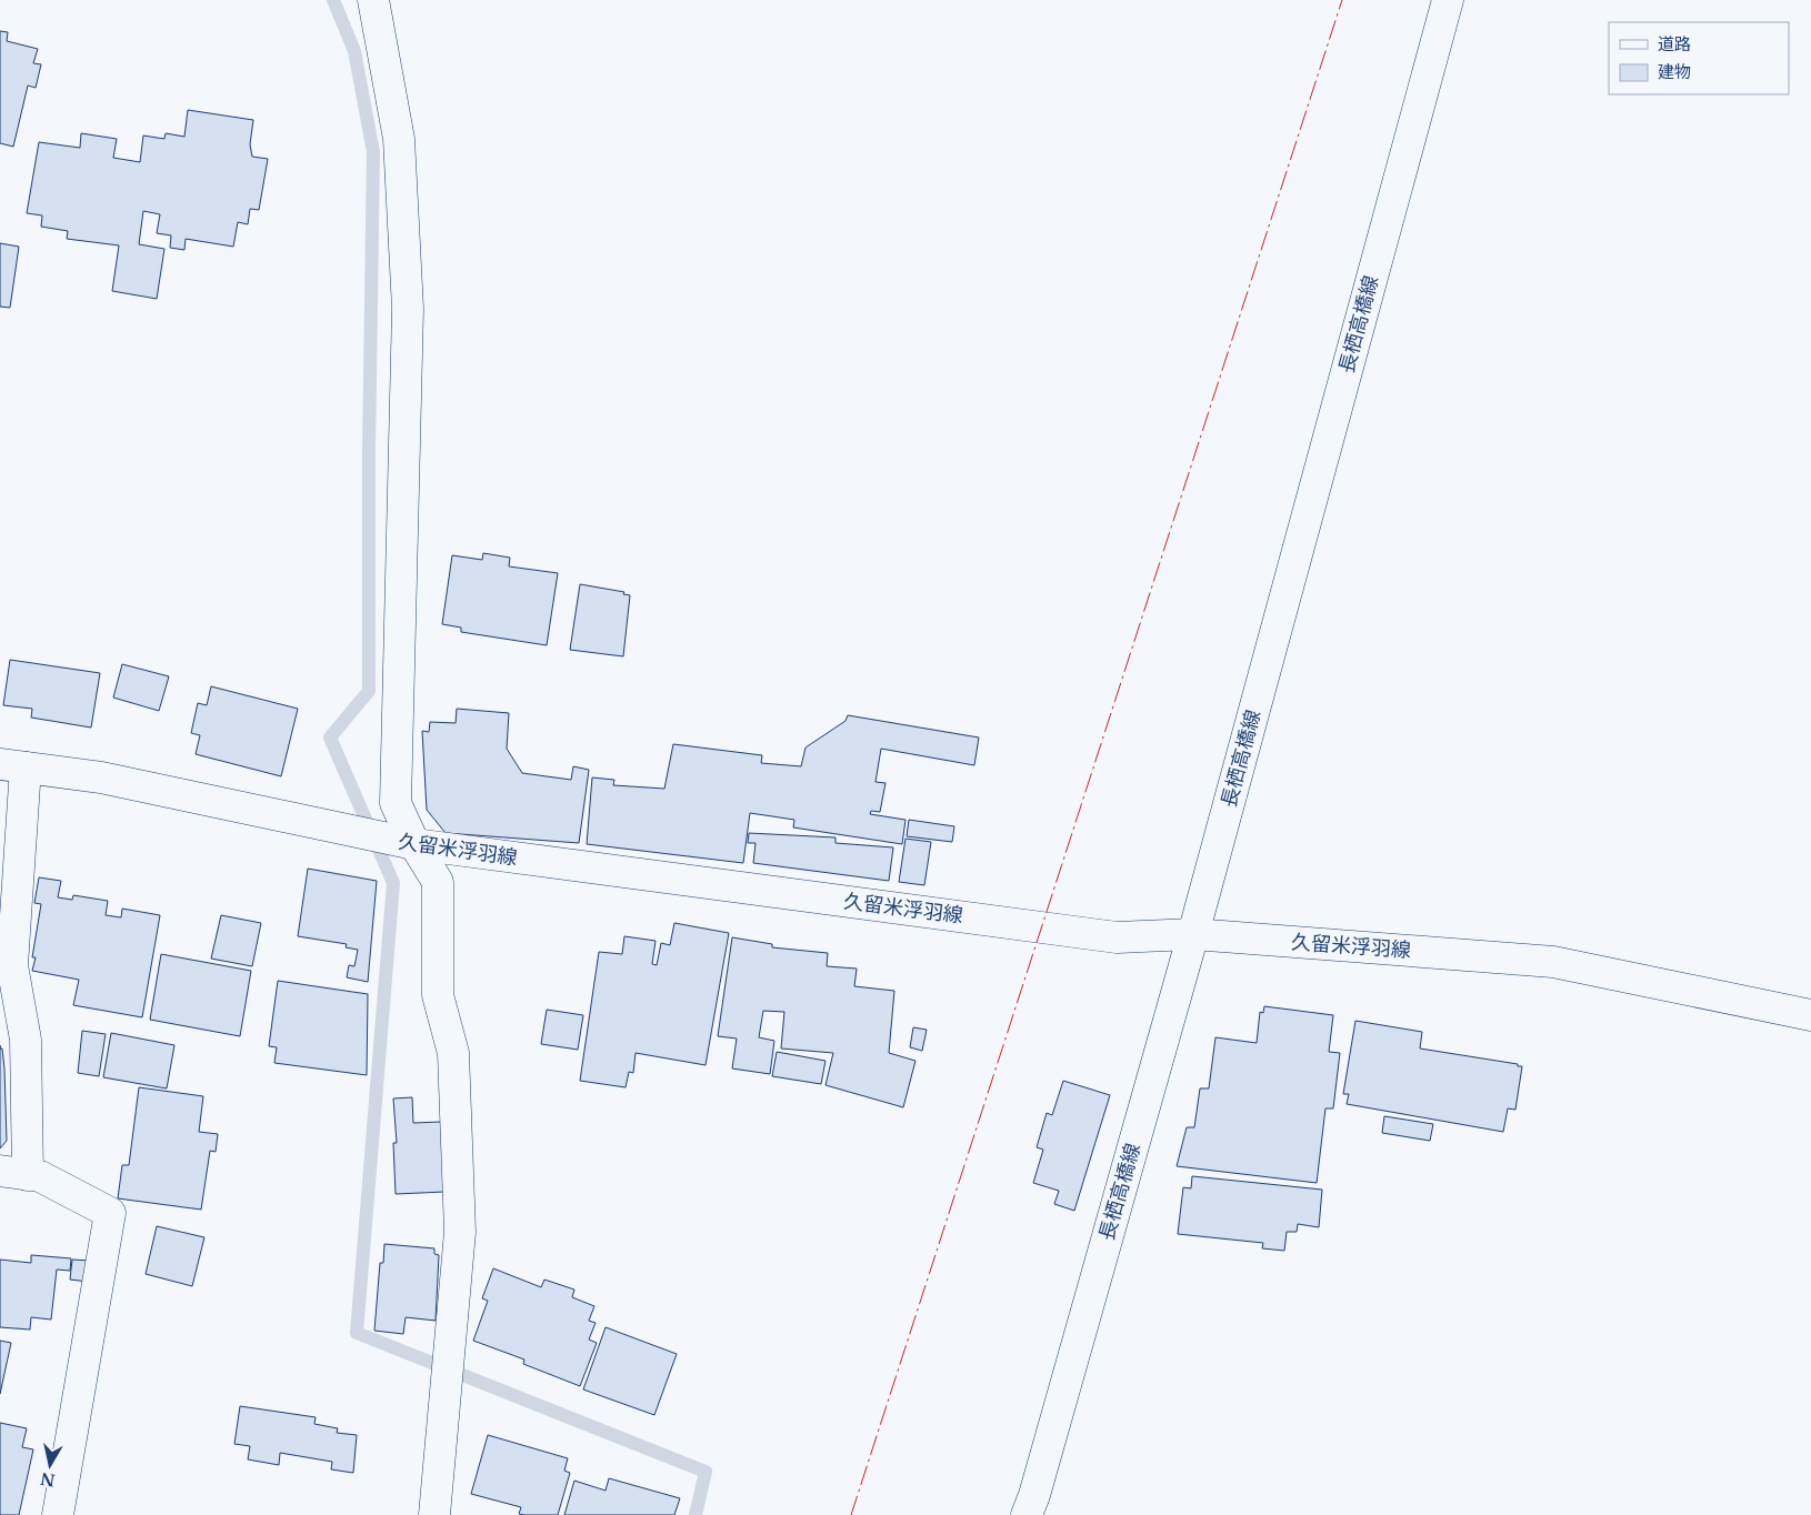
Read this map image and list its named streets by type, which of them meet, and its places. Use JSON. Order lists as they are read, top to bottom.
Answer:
{
  "streets": {
    "main road": ["長栖高橋線", "久留米浮羽線"]
  },
  "crossings": [
    ["長栖高橋線", "久留米浮羽線"]
  ],
  "legend": ["道路", "建物"],
  "north": "bottom"
}
